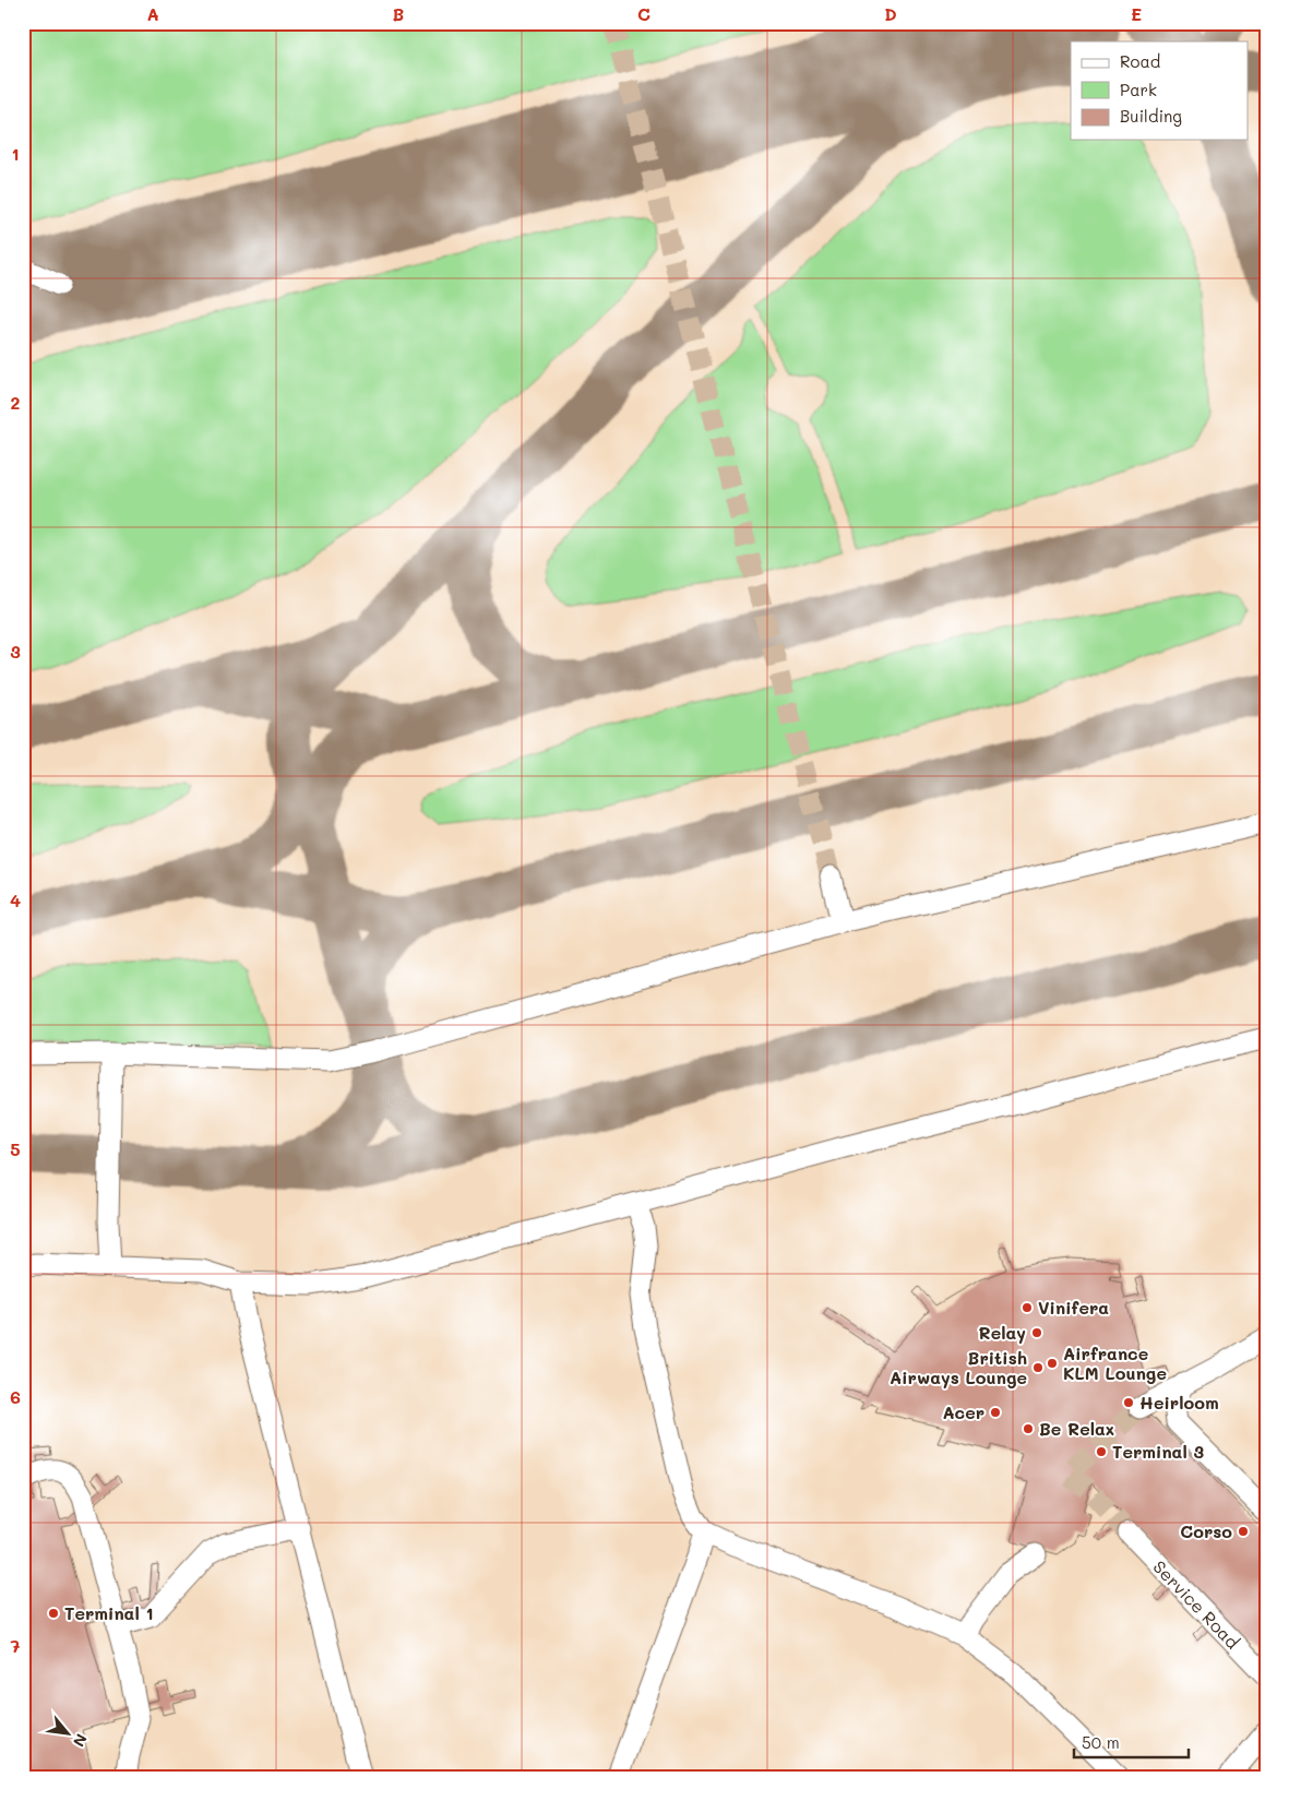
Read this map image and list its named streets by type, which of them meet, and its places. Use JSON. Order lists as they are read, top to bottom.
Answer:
{
  "streets": {
    "street": ["Service Road"]
  },
  "places": [
    "Vinifera",
    "Relay",
    "Airfrance KLM Lounge",
    "British Airways Lounge",
    "Heirloom",
    "Acer",
    "Be Relax",
    "Terminal 3",
    "Corso",
    "Terminal 1"
  ],
  "legend": ["Road", "Park", "Building"],
  "scale_bar": "50 m",
  "north": "bottom right",
  "grid": {
    "columns": [
      "A",
      "B",
      "C",
      "D",
      "E"
    ],
    "rows": [
      "1",
      "2",
      "3",
      "4",
      "5",
      "6",
      "7"
    ]
  }
}
